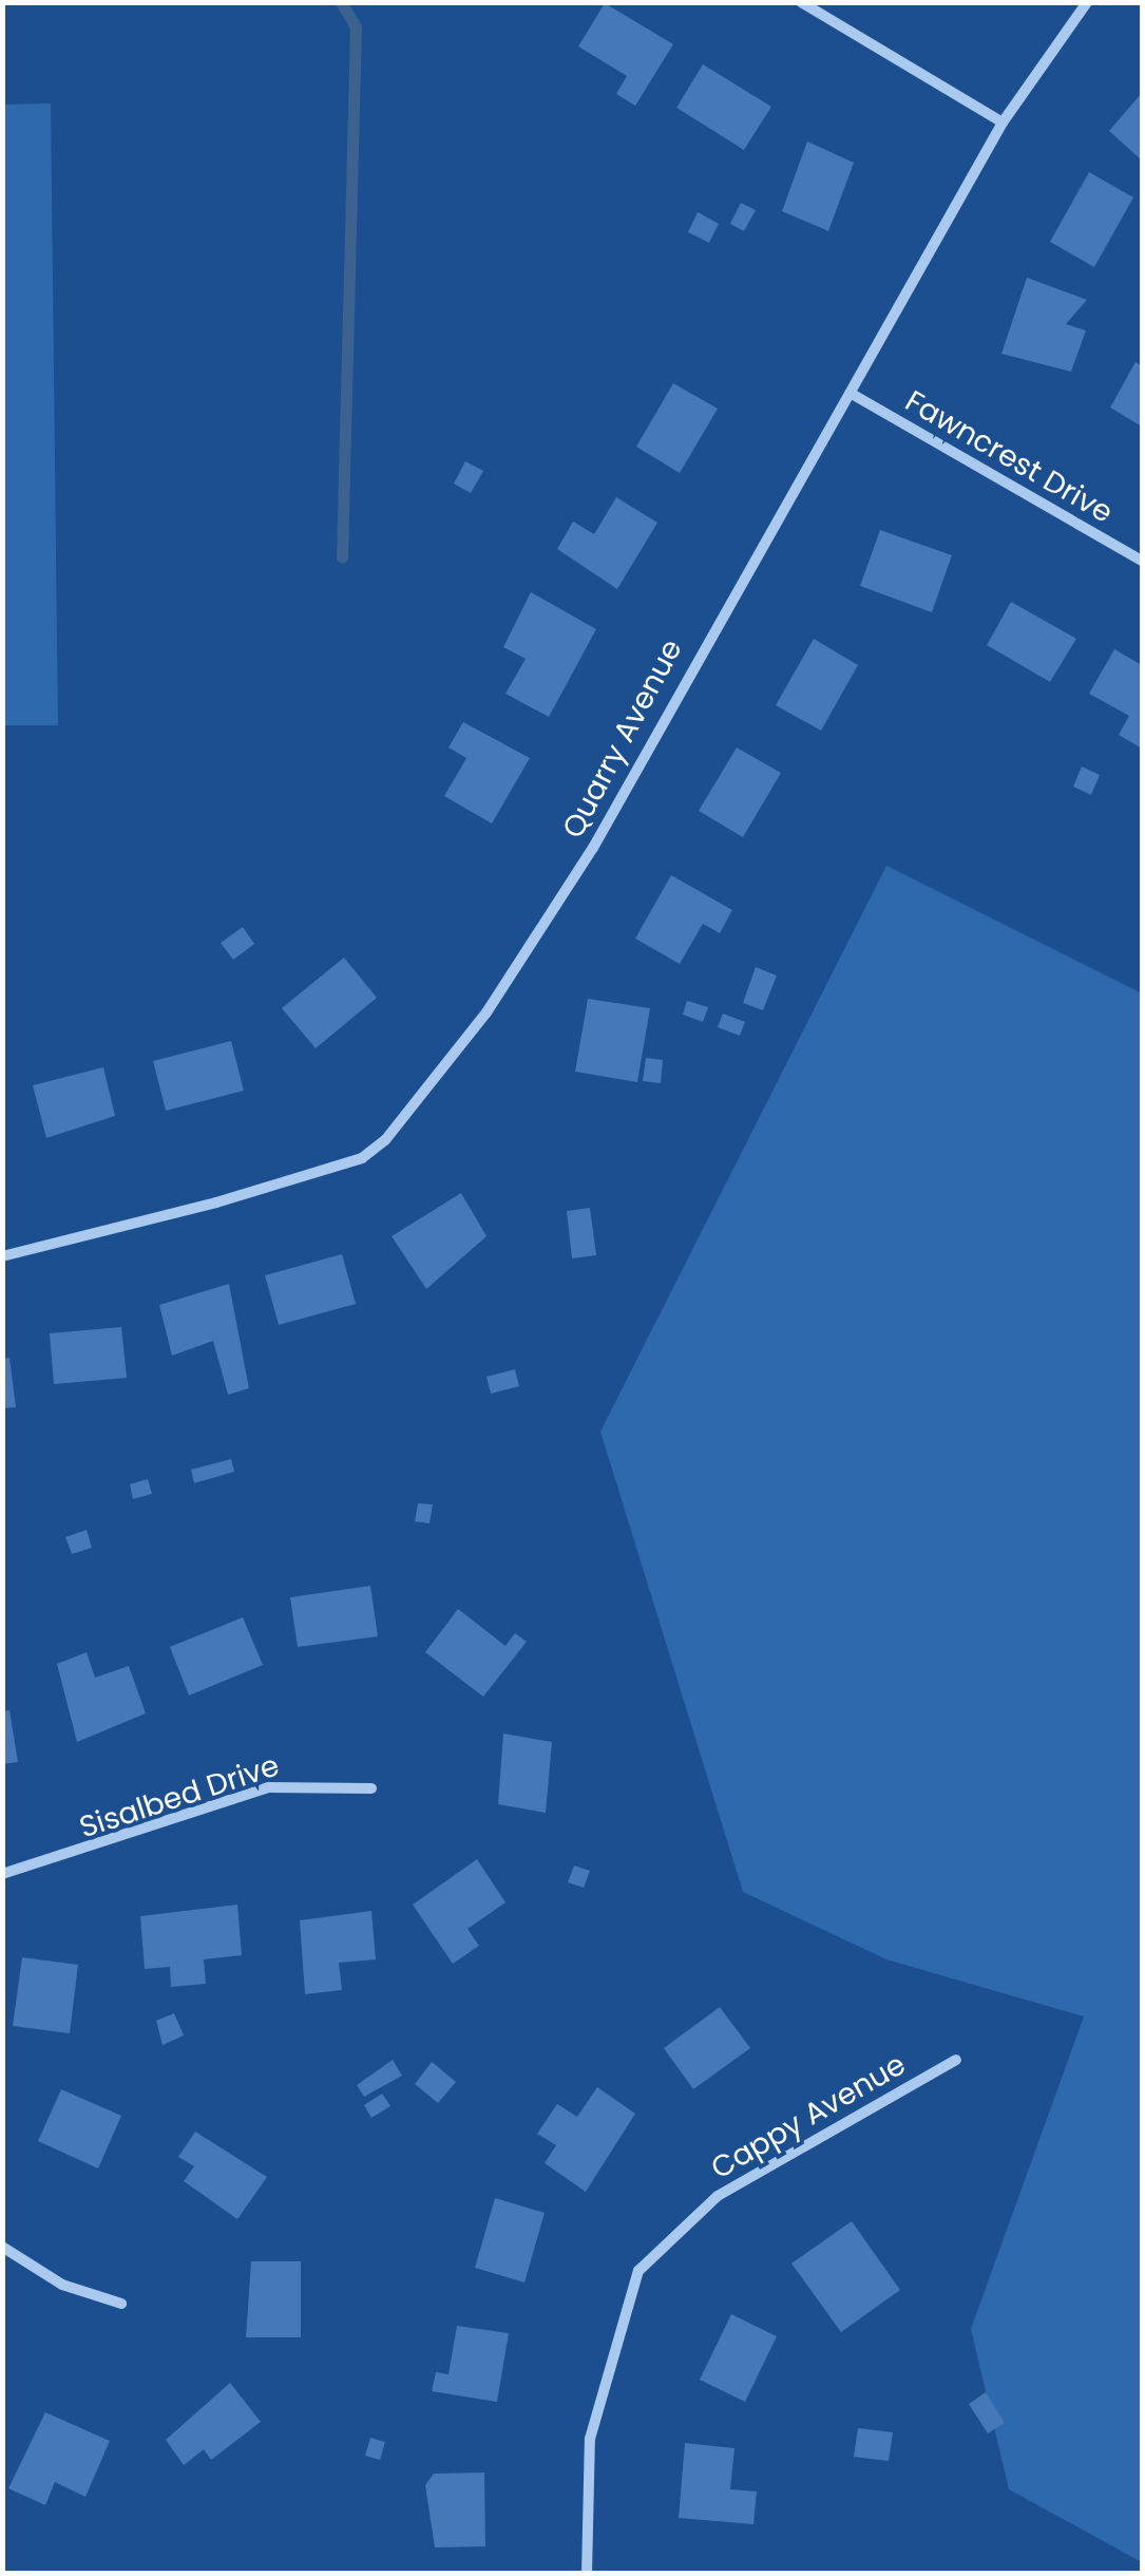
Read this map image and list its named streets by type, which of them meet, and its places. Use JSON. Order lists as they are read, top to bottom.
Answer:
{
  "streets": {
    "street": [
      "Fawncrest Drive",
      "Quarry Avenue",
      "Sisalbed Drive",
      "Cappy Avenue"
    ]
  },
  "crossings": [
    ["Fawncrest Drive", "Quarry Avenue"]
  ]
}
